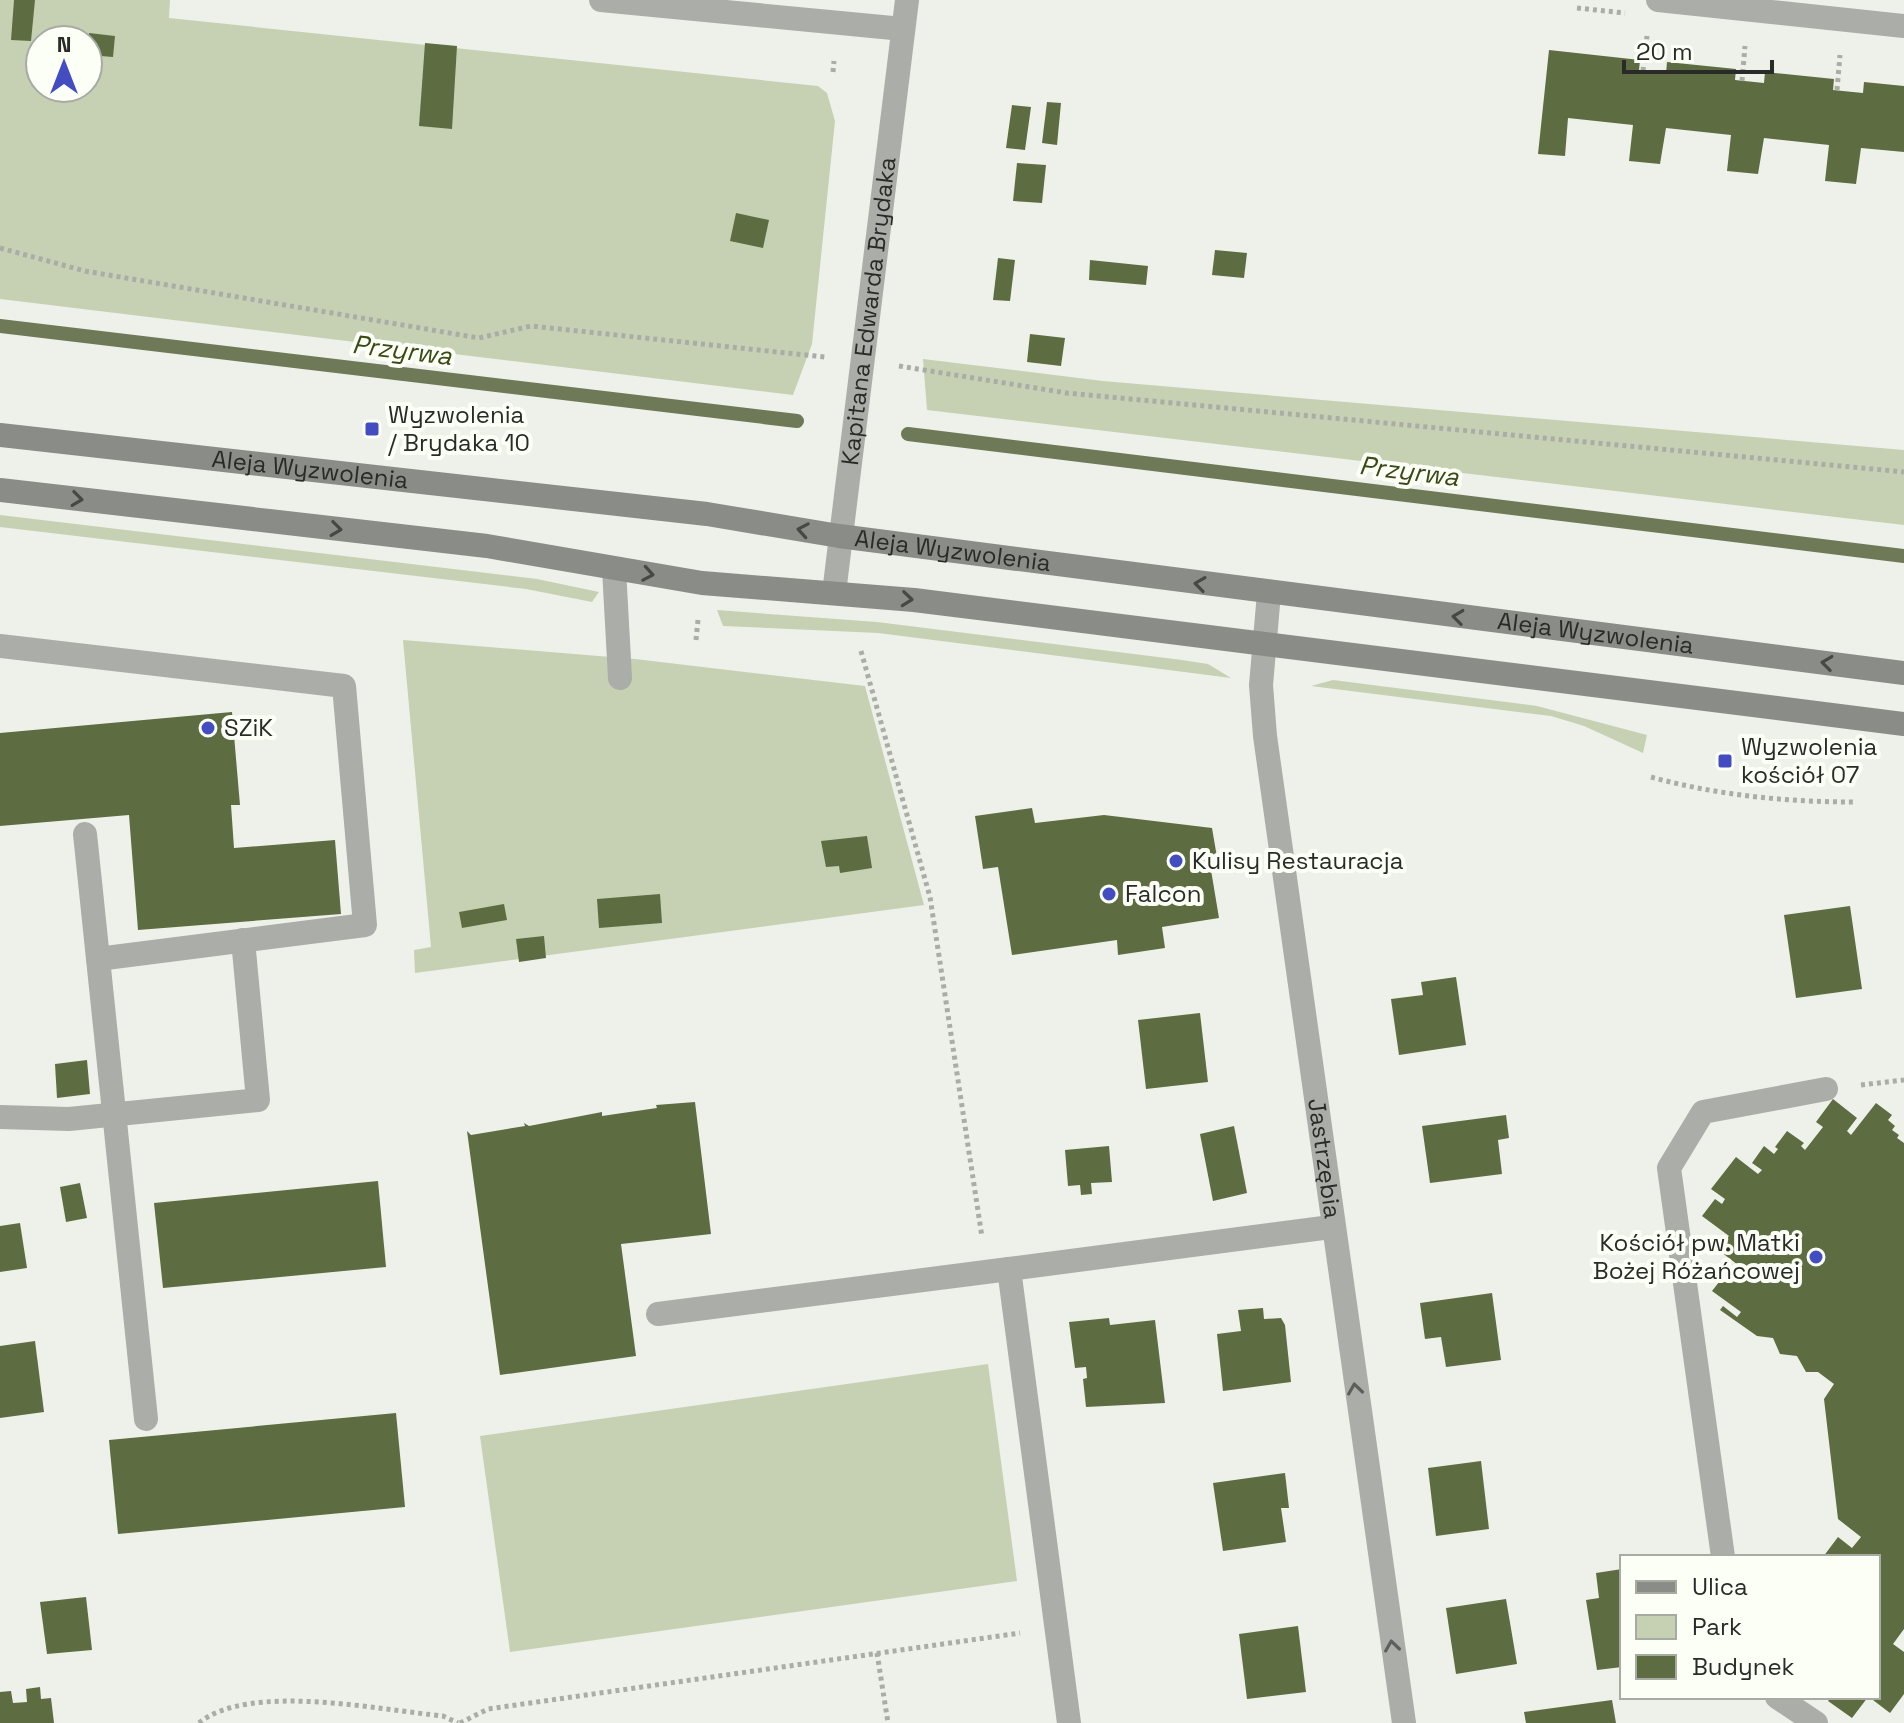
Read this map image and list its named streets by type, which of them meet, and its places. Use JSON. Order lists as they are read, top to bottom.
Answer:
{
  "streets": {
    "main road": ["Aleja Wyzwolenia"],
    "street": ["Kapitana Edwarda Brydaka", "Jastrzębia"]
  },
  "crossings": [
    ["Kapitana Edwarda Brydaka", "Aleja Wyzwolenia"],
    ["Aleja Wyzwolenia", "Jastrzębia"]
  ],
  "one_way": ["Jastrzębia"],
  "water": ["Przyrwa"],
  "places": {
    "transit": ["Wyzwolenia / Brydaka 10", "Wyzwolenia kościół 07"],
    "other": [
      "SZiK",
      "Kulisy Restauracja",
      "Falcon",
      "Kościół pw. Matki Bożej Różańcowej"
    ]
  },
  "legend": ["Ulica", "Park", "Budynek"],
  "scale_bar": "20 m",
  "north": "top"
}
